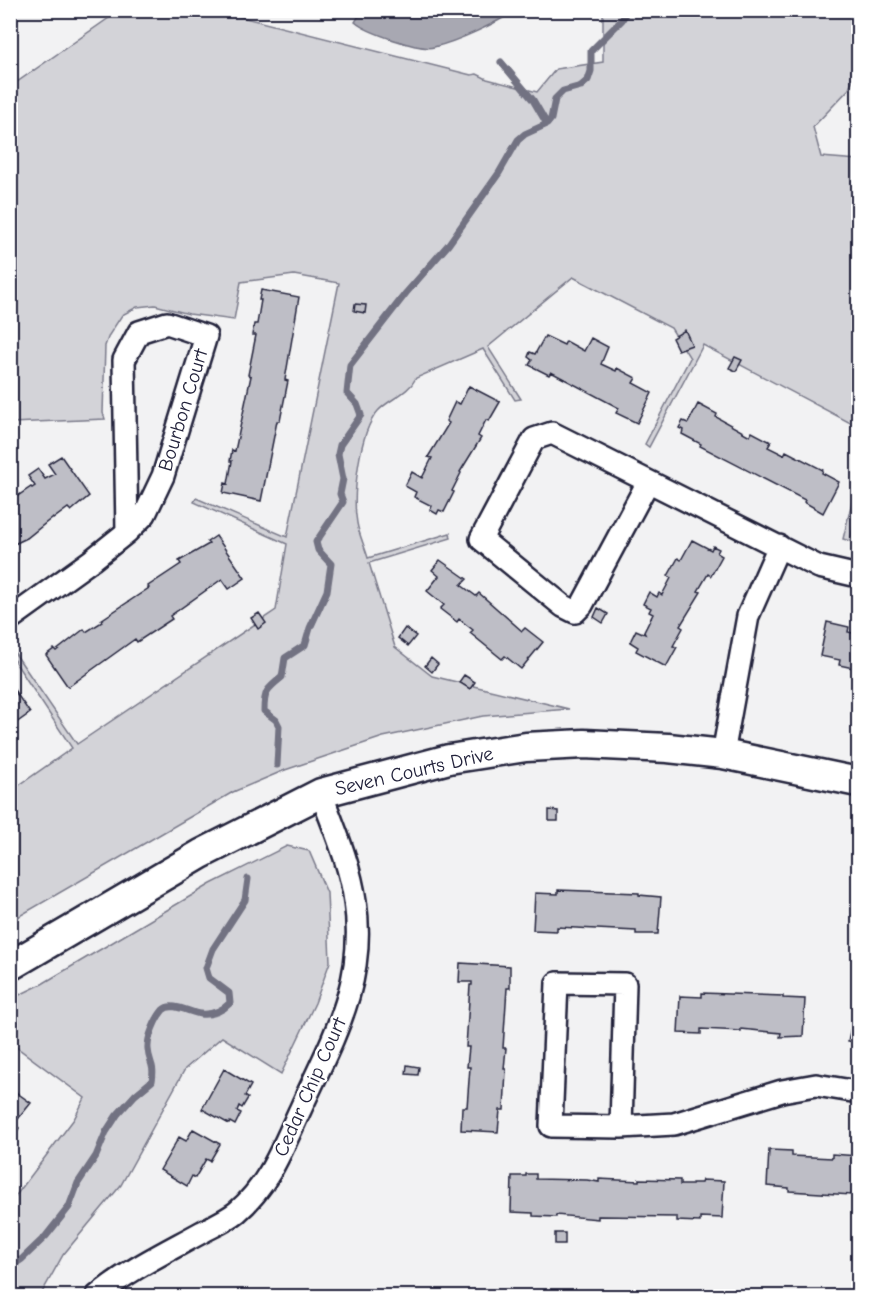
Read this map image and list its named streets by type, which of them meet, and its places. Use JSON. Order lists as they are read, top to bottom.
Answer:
{
  "streets": {
    "street": ["Bourbon Court", "Seven Courts Drive", "Cedar Chip Court"]
  },
  "crossings": [
    ["Seven Courts Drive", "Cedar Chip Court"]
  ]
}
